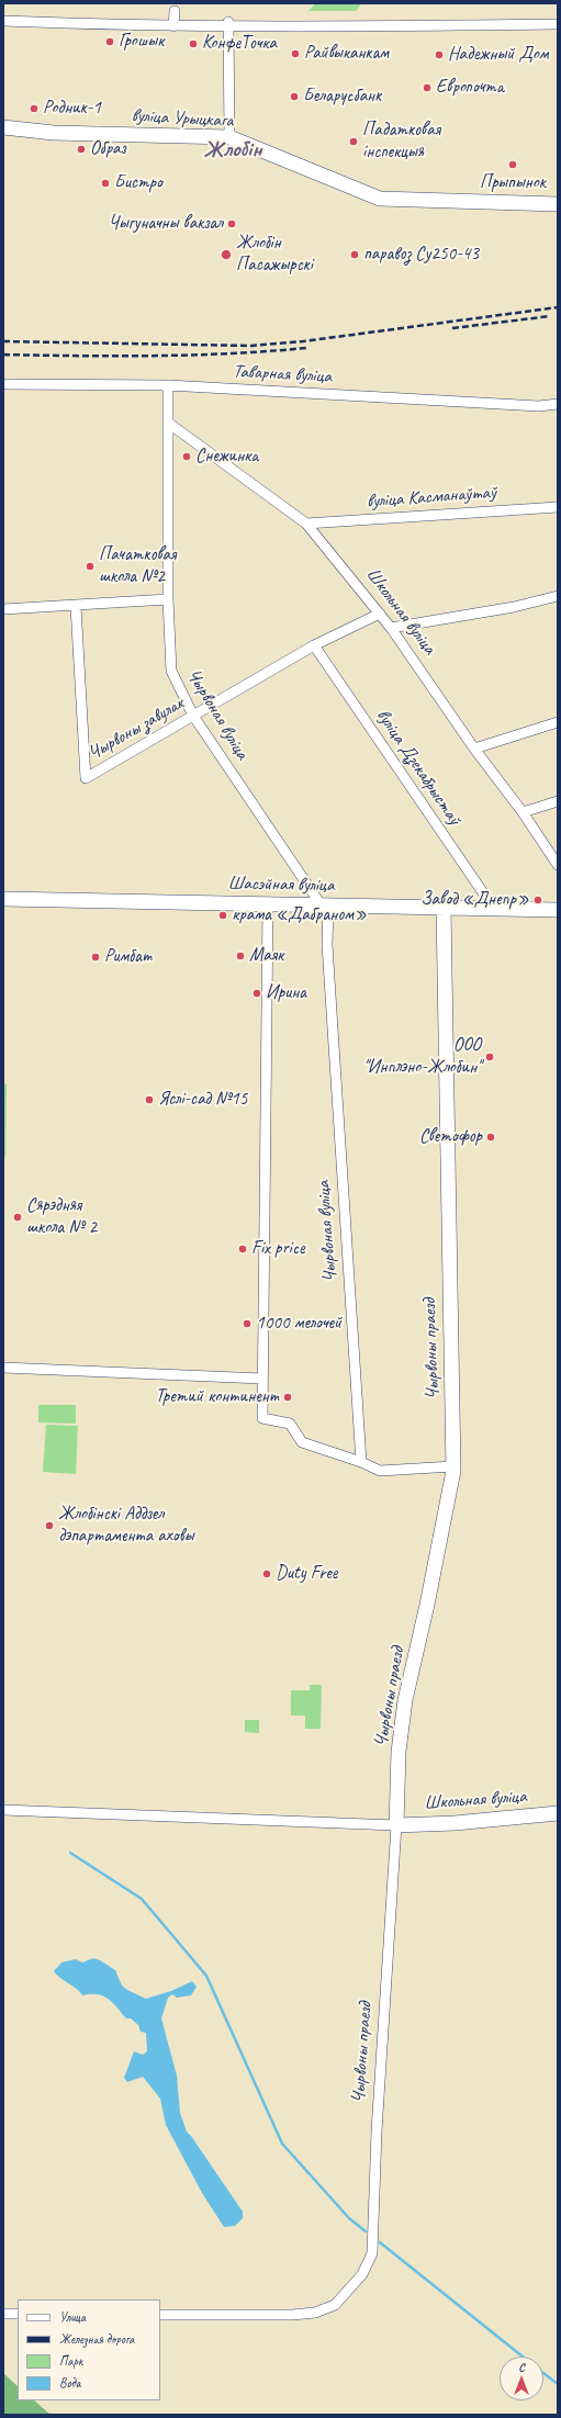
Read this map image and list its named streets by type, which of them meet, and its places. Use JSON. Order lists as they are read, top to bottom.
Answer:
{
  "streets": {
    "main road": [
      "вуліца Урыцкага",
      "Школьная вуліца",
      "Шасэйная вуліца",
      "Чырвоны праезд"
    ],
    "street": [
      "Таварная вуліца",
      "вуліца Касманаўтаў",
      "Чырвоная вуліца",
      "Чырвоны завулак",
      "вуліца Дзекабрыстаў"
    ]
  },
  "crossings": [
    ["Таварная вуліца", "Чырвоная вуліца"],
    ["вуліца Касманаўтаў", "Школьная вуліца"],
    ["Школьная вуліца", "Чырвоная вуліца"],
    ["Школьная вуліца", "Чырвоны завулак"],
    ["Школьная вуліца", "Чырвоны праезд"],
    ["Чырвоная вуліца", "Чырвоны завулак"],
    ["Чырвоная вуліца", "Шасэйная вуліца"],
    ["Чырвоны завулак", "вуліца Дзекабрыстаў"],
    ["вуліца Дзекабрыстаў", "Шасэйная вуліца"],
    ["Шасэйная вуліца", "Чырвоны праезд"]
  ],
  "districts": ["Жлобін"],
  "places": [
    "Грошык",
    "КонфеТочка",
    "Райвыканкам",
    "Надежный Дом",
    "Европочта",
    "Беларусбанк",
    "Родник-1",
    "Падатковая інспекцыя",
    "Образ",
    "Прыпынок",
    "Бистро",
    "Чыгуначны вакзал",
    "Жлобін Пасажырскі",
    "паравоз Су250-43",
    "Снежинка",
    "Пачатковая школа №2",
    "Завод «Днепр»",
    "крама «Дабраном»",
    "Маяк",
    "Римбат",
    "Ирина",
    "ООО \"Инплэно-Жлобин\"",
    "Яслі-сад №15",
    "Светофор",
    "Сярэдняя школа № 2",
    "Fix price",
    "1000 мелочей",
    "Третий континент",
    "Жлобінскі Аддзел дэпартамента аховы",
    "Duty Free"
  ],
  "legend": [
    "Улица",
    "Железная дорога",
    "Парк",
    "Вода"
  ],
  "north": "top"
}
